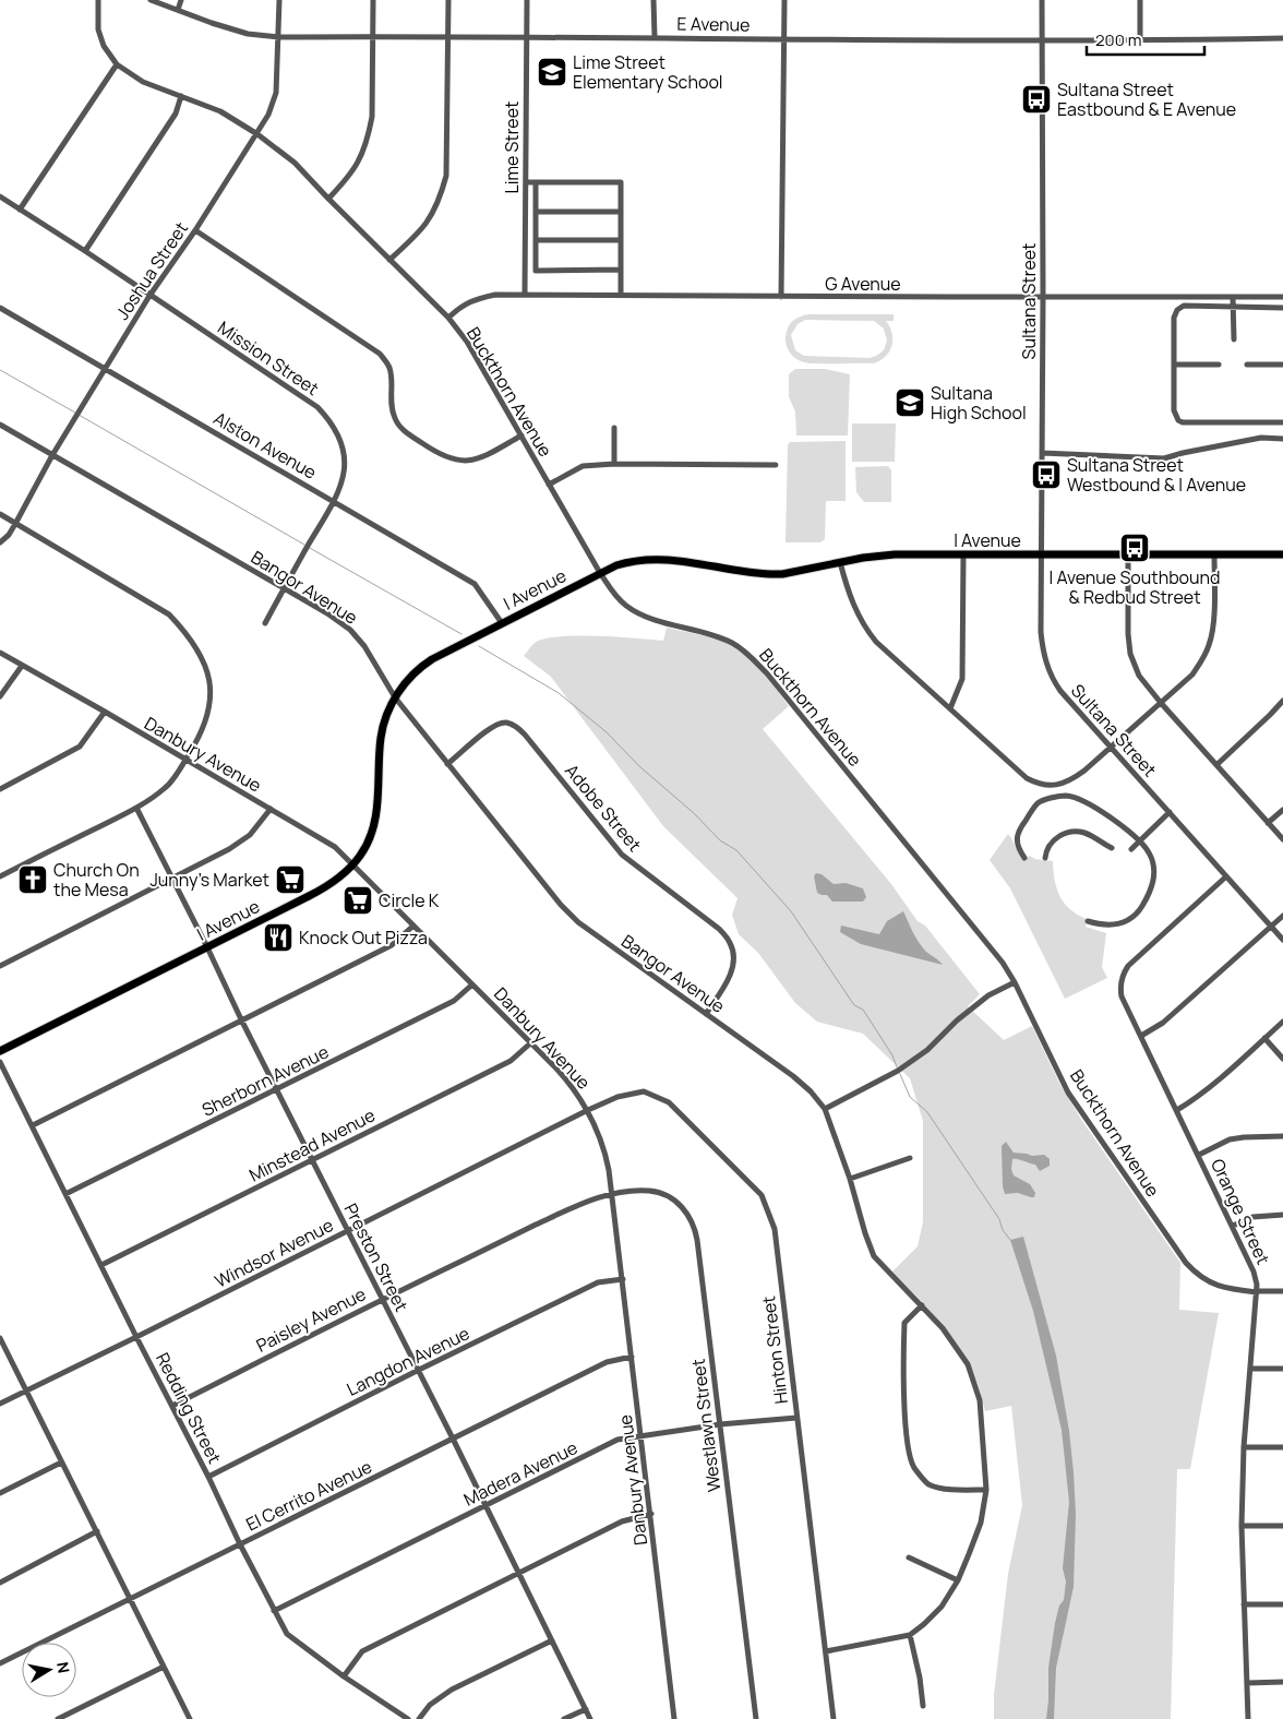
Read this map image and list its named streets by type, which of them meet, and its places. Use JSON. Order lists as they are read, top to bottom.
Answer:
{
  "streets": {
    "main road": ["I Avenue"],
    "street": [
      "E Avenue",
      "Lime Street",
      "Joshua Street",
      "G Avenue",
      "Sultana Street",
      "Mission Street",
      "Buckthorn Avenue",
      "Alston Avenue",
      "Bangor Avenue",
      "Danbury Avenue",
      "Adobe Street",
      "Sherborn Avenue",
      "Minstead Avenue",
      "Orange Street",
      "Windsor Avenue",
      "Preston Street",
      "Paisley Avenue",
      "Hinton Street",
      "Langdon Avenue",
      "Redding Street",
      "Westlawn Street",
      "Madera Avenue",
      "El Cerrito Avenue"
    ]
  },
  "crossings": [
    ["E Avenue", "Lime Street"],
    ["E Avenue", "Joshua Street"],
    ["E Avenue", "Sultana Street"],
    ["Lime Street", "G Avenue"],
    ["Joshua Street", "Mission Street"],
    ["Joshua Street", "Buckthorn Avenue"],
    ["Joshua Street", "Alston Avenue"],
    ["Joshua Street", "Bangor Avenue"],
    ["G Avenue", "Sultana Street"],
    ["G Avenue", "Buckthorn Avenue"],
    ["Sultana Street", "I Avenue"],
    ["Sultana Street", "Orange Street"],
    ["Mission Street", "Alston Avenue"],
    ["Mission Street", "Bangor Avenue"],
    ["Buckthorn Avenue", "I Avenue"],
    ["Buckthorn Avenue", "Orange Street"],
    ["Alston Avenue", "I Avenue"],
    ["I Avenue", "Bangor Avenue"],
    ["I Avenue", "Danbury Avenue"],
    ["I Avenue", "Preston Street"],
    ["Bangor Avenue", "Adobe Street"],
    ["Bangor Avenue", "Hinton Street"],
    ["Danbury Avenue", "Sherborn Avenue"],
    ["Danbury Avenue", "Minstead Avenue"],
    ["Danbury Avenue", "Windsor Avenue"],
    ["Danbury Avenue", "Paisley Avenue"],
    ["Danbury Avenue", "Hinton Street"],
    ["Danbury Avenue", "Langdon Avenue"],
    ["Danbury Avenue", "Westlawn Street"],
    ["Danbury Avenue", "Madera Avenue"],
    ["Danbury Avenue", "El Cerrito Avenue"],
    ["Sherborn Avenue", "Preston Street"],
    ["Sherborn Avenue", "Redding Street"],
    ["Minstead Avenue", "Preston Street"],
    ["Minstead Avenue", "Redding Street"],
    ["Windsor Avenue", "Preston Street"],
    ["Windsor Avenue", "Hinton Street"],
    ["Windsor Avenue", "Redding Street"],
    ["Preston Street", "Paisley Avenue"],
    ["Preston Street", "Langdon Avenue"],
    ["Preston Street", "Madera Avenue"],
    ["Preston Street", "El Cerrito Avenue"],
    ["Paisley Avenue", "Redding Street"],
    ["Paisley Avenue", "Westlawn Street"],
    ["Hinton Street", "Madera Avenue"],
    ["Langdon Avenue", "Redding Street"],
    ["Redding Street", "Madera Avenue"],
    ["Redding Street", "El Cerrito Avenue"],
    ["Westlawn Street", "Madera Avenue"]
  ],
  "places": {
    "school or university": ["Lime Street Elementary School", "Sultana High School"],
    "bus stop": ["Sultana Street Eastbound & E Avenue", "Sultana Street Westbound & I Avenue", "I Avenue Southbound & Redbud Street"],
    "church": ["Church On the Mesa"],
    "supermarket": ["Junny's Market", "Circle K"],
    "restaurant": ["Knock Out Pizza"]
  },
  "scale_bar": "200 m",
  "north": "right"
}
